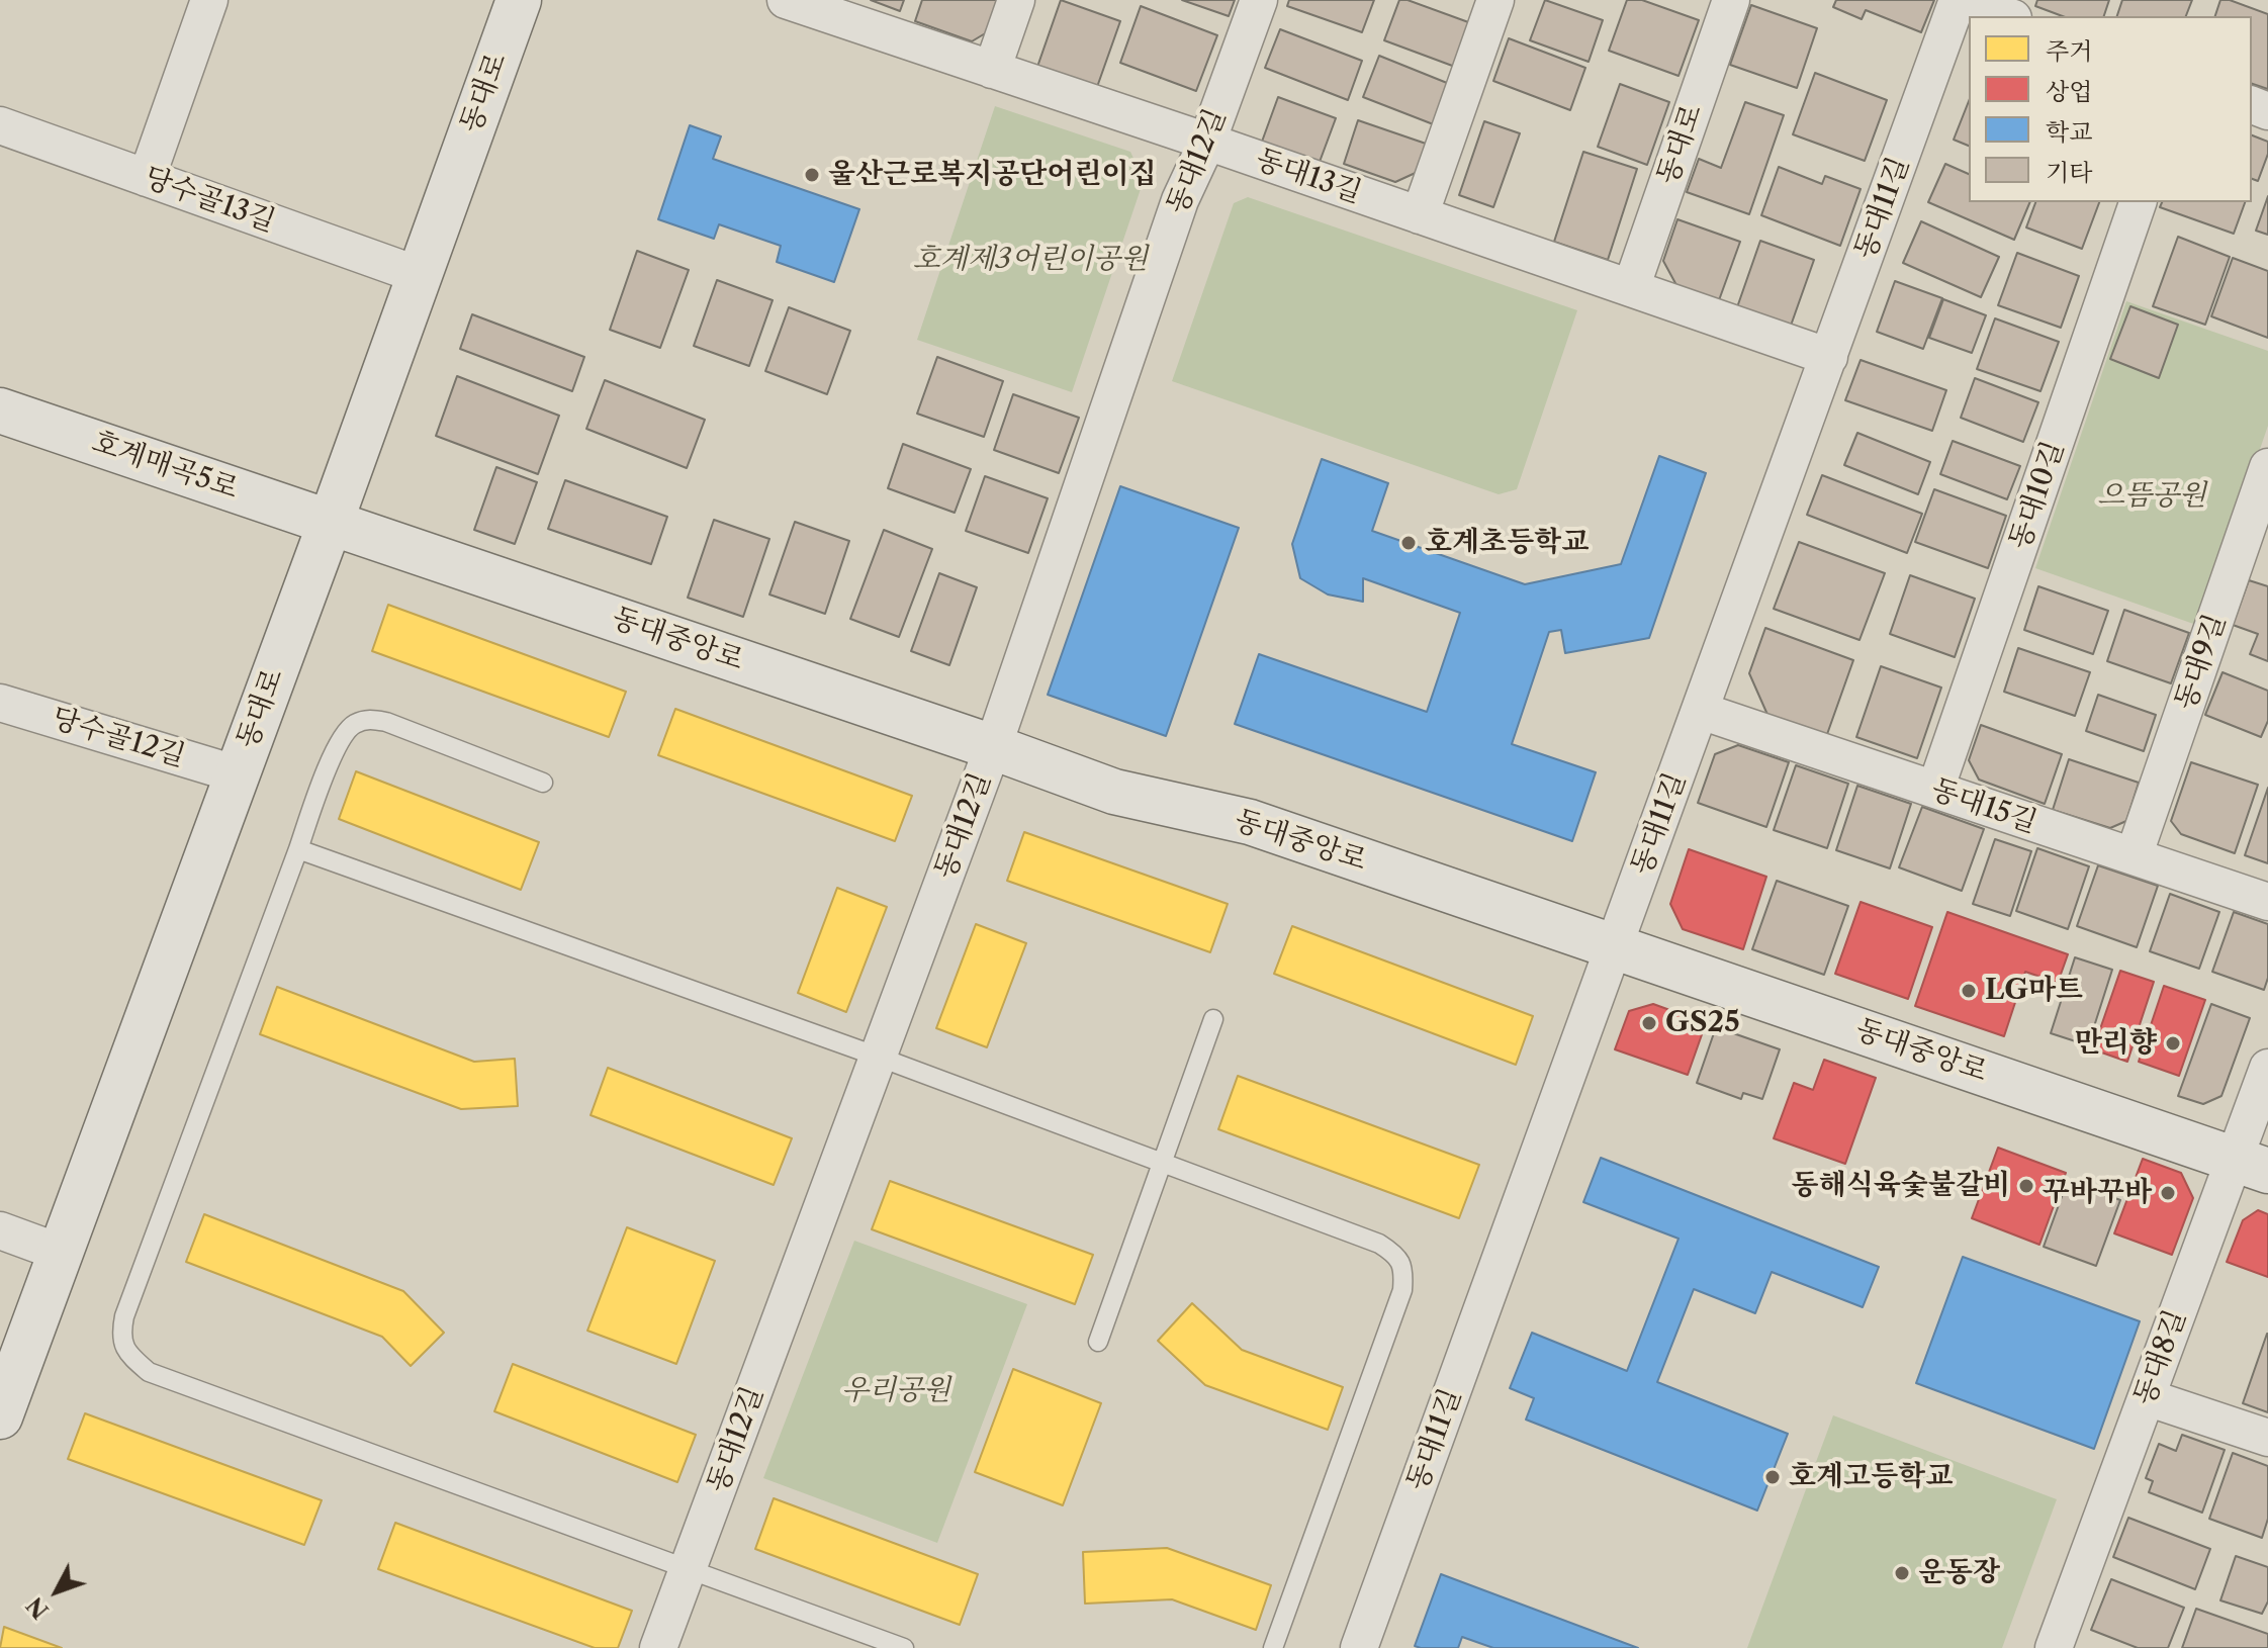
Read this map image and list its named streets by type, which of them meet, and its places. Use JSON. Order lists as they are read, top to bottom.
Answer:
{
  "streets": {
    "street": [
      "동대로",
      "동대12길",
      "동대13길",
      "당수골13길",
      "동대11길",
      "호계매곡5로",
      "동대10길",
      "동대중앙로",
      "동대9길",
      "당수골12길",
      "동대15길",
      "동대8길"
    ]
  },
  "crossings": [
    ["동대로", "동대13길"],
    ["동대로", "당수골13길"],
    ["동대로", "호계매곡5로"],
    ["동대로", "동대중앙로"],
    ["동대로", "당수골12길"],
    ["동대12길", "동대13길"],
    ["동대12길", "동대중앙로"],
    ["동대13길", "동대11길"],
    ["동대11길", "동대중앙로"],
    ["동대11길", "동대15길"],
    ["호계매곡5로", "동대중앙로"],
    ["동대10길", "동대15길"],
    ["동대중앙로", "동대8길"],
    ["동대9길", "동대15길"]
  ],
  "parks": ["호계제3어린이공원", "으뜸공원", "우리공원"],
  "places": [
    "울산근로복지공단어린이집",
    "호계초등학교",
    "LG마트",
    "GS25",
    "만리향",
    "동해식육숯불갈비",
    "꾸바꾸바",
    "호계고등학교",
    "운동장"
  ],
  "legend": [
    "주거",
    "상업",
    "학교",
    "기타"
  ],
  "north": "bottom left"
}
